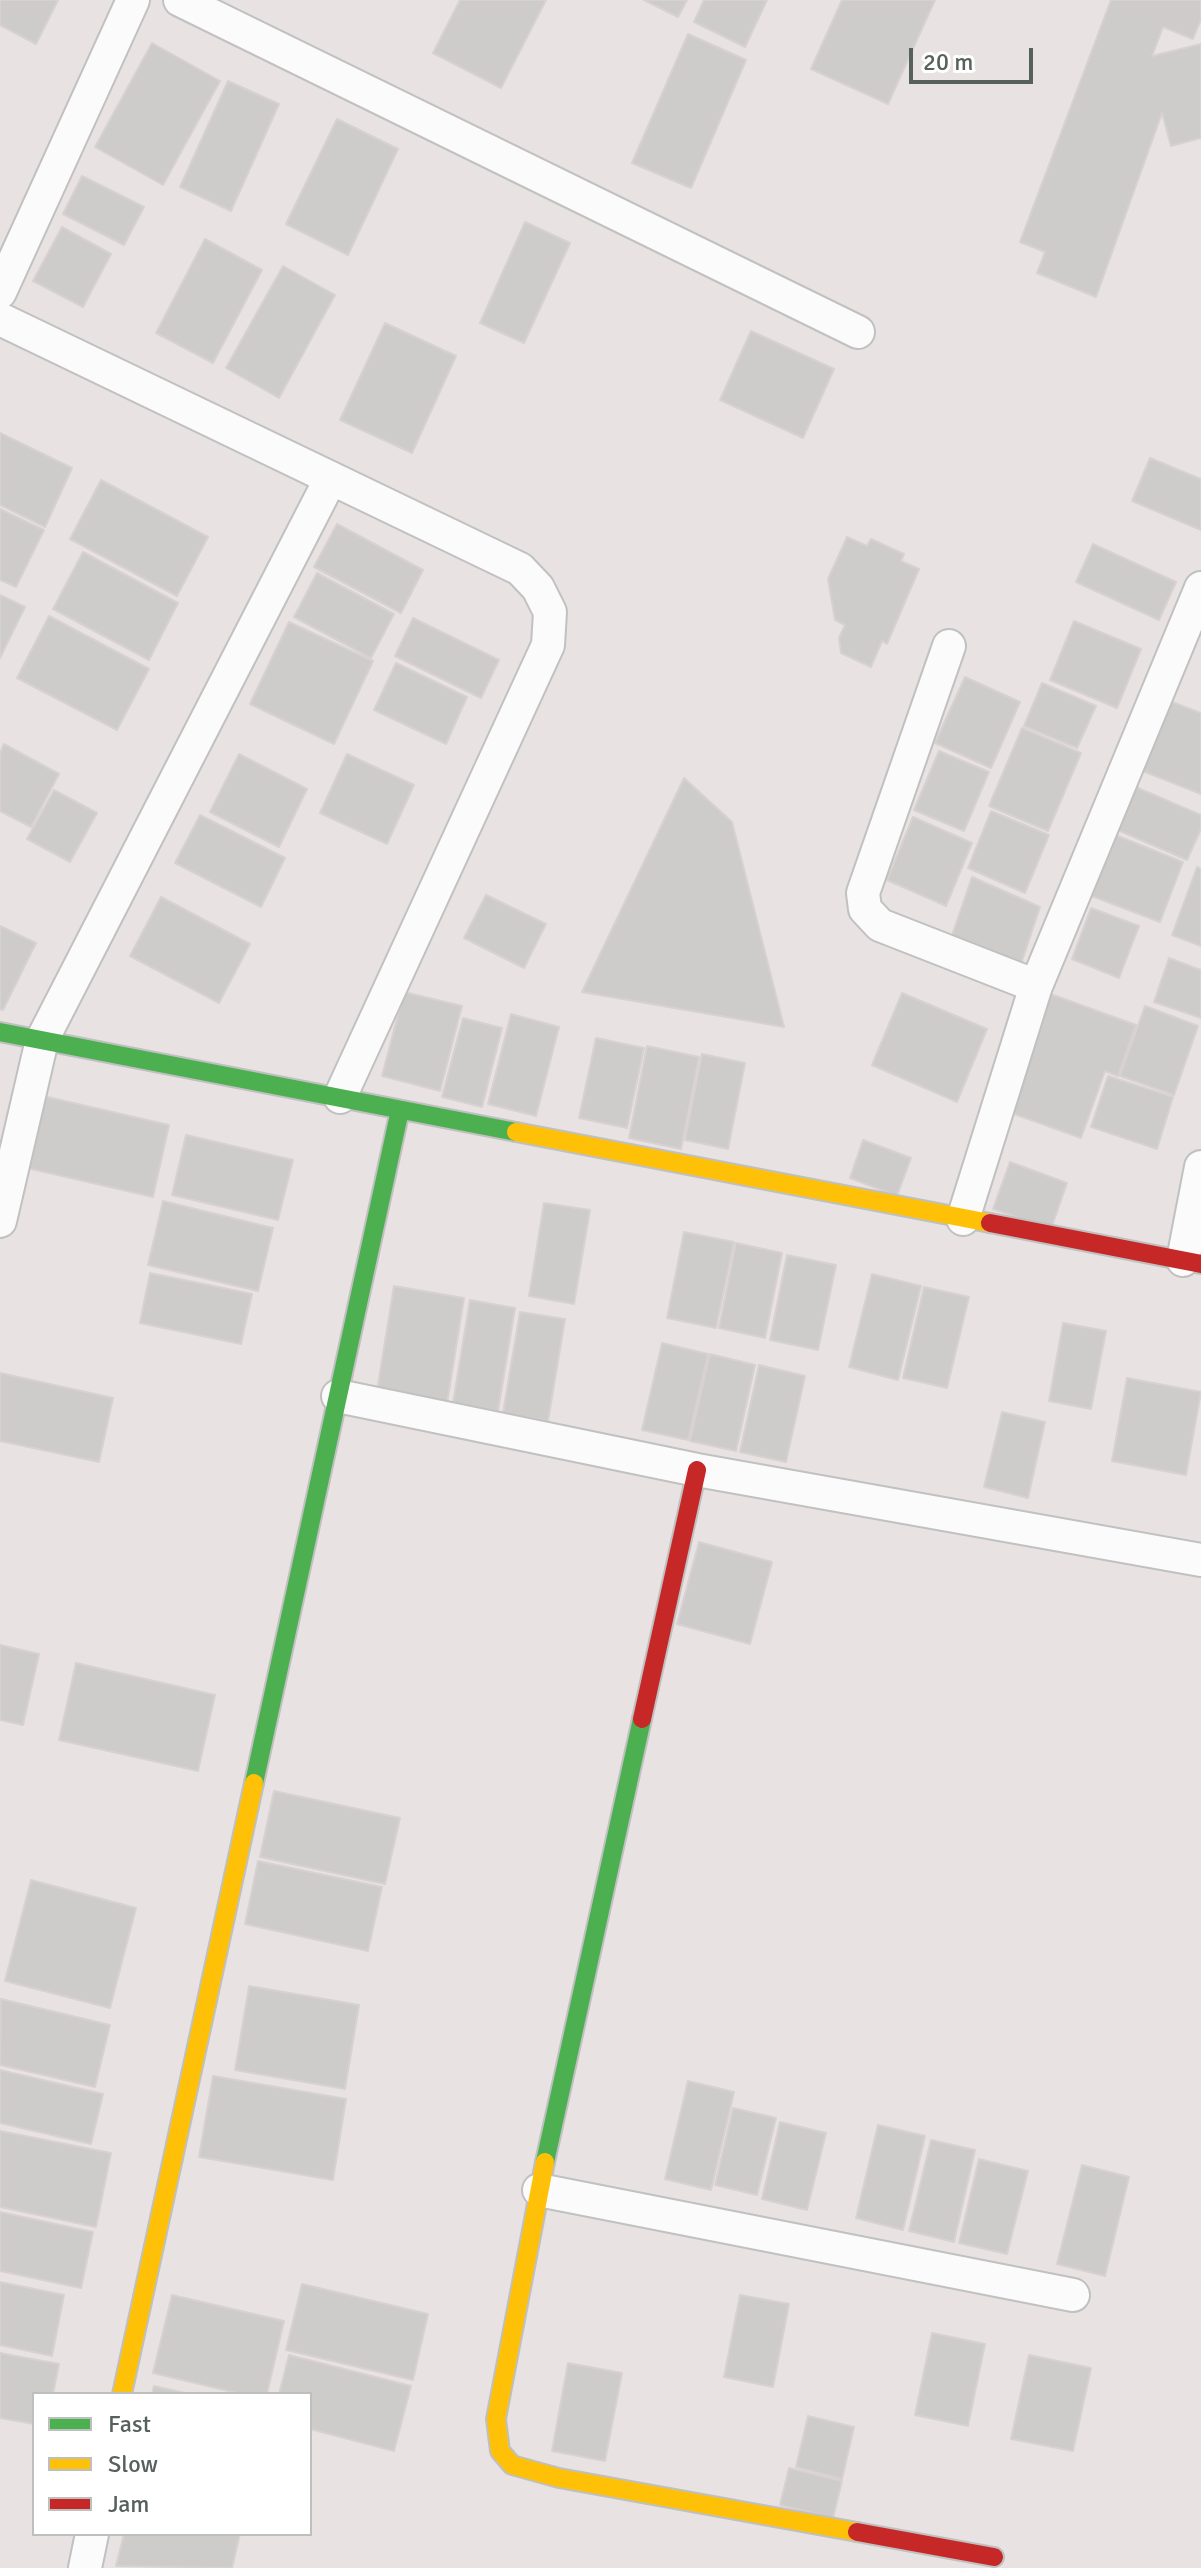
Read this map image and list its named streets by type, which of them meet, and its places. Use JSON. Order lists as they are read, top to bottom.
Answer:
{
  "legend": ["Fast", "Slow", "Jam"],
  "scale_bar": "20 m"
}
